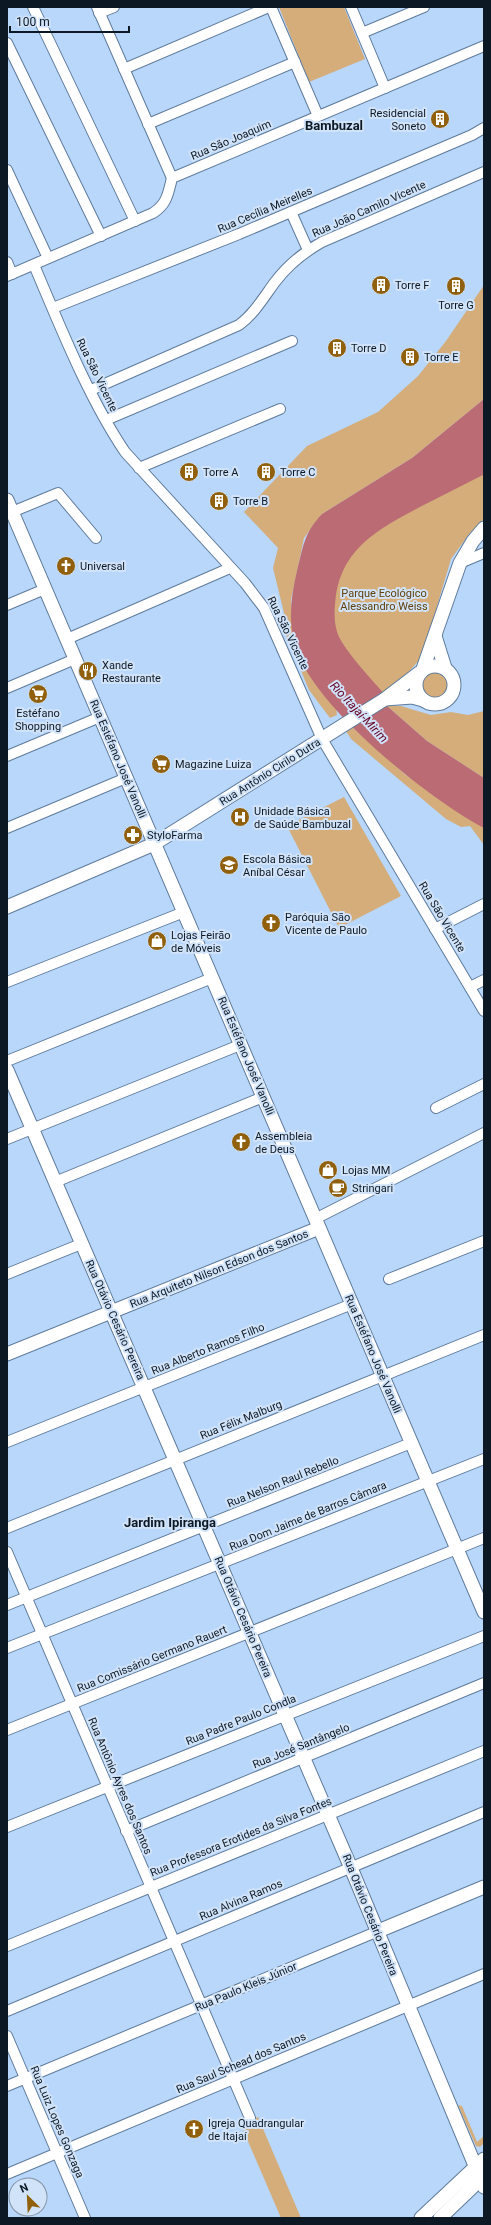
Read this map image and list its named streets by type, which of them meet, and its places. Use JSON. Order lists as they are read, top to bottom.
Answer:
{
  "streets": {
    "main road": [
      "Rua Estéfano José Vanolli",
      "Rua Antônio Cirilo Dutra",
      "Rua Arquiteto Nilson Edson dos Santos",
      "Rua Otávio Cesário Pereira",
      "Rua Paulo Kleis Júnior"
    ],
    "street": [
      "Rua São Joaquim",
      "Rua João Camilo Vicente",
      "Rua Cecília Meirelles",
      "Rua São Vicente",
      "Rua Alberto Ramos Filho",
      "Rua Félix Malburg",
      "Rua Nelson Raul Rebello",
      "Rua Dom Jaime de Barros Câmara",
      "Rua Comissário Germano Rauert",
      "Rua Padre Paulo Condla",
      "Rua José Santângelo",
      "Rua Antônio Ayres dos Santos",
      "Rua Professora Erotides da Silva Fontes",
      "Rua Alvina Ramos",
      "Rua Saul Schead dos Santos",
      "Rua Luiz Lopes Gonzaga"
    ]
  },
  "crossings": [
    ["Rua João Camilo Vicente", "Rua São Vicente"],
    ["Rua Cecília Meirelles", "Rua São Vicente"],
    ["Rua São Vicente", "Rua Antônio Cirilo Dutra"],
    ["Rua Estéfano José Vanolli", "Rua Antônio Cirilo Dutra"],
    ["Rua Estéfano José Vanolli", "Rua Arquiteto Nilson Edson dos Santos"],
    ["Rua Estéfano José Vanolli", "Rua Alberto Ramos Filho"],
    ["Rua Estéfano José Vanolli", "Rua Félix Malburg"],
    ["Rua Estéfano José Vanolli", "Rua Nelson Raul Rebello"],
    ["Rua Estéfano José Vanolli", "Rua Dom Jaime de Barros Câmara"],
    ["Rua Estéfano José Vanolli", "Rua Comissário Germano Rauert"],
    ["Rua Arquiteto Nilson Edson dos Santos", "Rua Otávio Cesário Pereira"],
    ["Rua Otávio Cesário Pereira", "Rua Alberto Ramos Filho"],
    ["Rua Otávio Cesário Pereira", "Rua Félix Malburg"],
    ["Rua Otávio Cesário Pereira", "Rua Nelson Raul Rebello"],
    ["Rua Otávio Cesário Pereira", "Rua Dom Jaime de Barros Câmara"],
    ["Rua Otávio Cesário Pereira", "Rua Comissário Germano Rauert"],
    ["Rua Otávio Cesário Pereira", "Rua Padre Paulo Condla"],
    ["Rua Otávio Cesário Pereira", "Rua José Santângelo"],
    ["Rua Otávio Cesário Pereira", "Rua Professora Erotides da Silva Fontes"],
    ["Rua Otávio Cesário Pereira", "Rua Alvina Ramos"],
    ["Rua Otávio Cesário Pereira", "Rua Paulo Kleis Júnior"],
    ["Rua Otávio Cesário Pereira", "Rua Saul Schead dos Santos"],
    ["Rua Nelson Raul Rebello", "Rua Antônio Ayres dos Santos"],
    ["Rua Dom Jaime de Barros Câmara", "Rua Antônio Ayres dos Santos"],
    ["Rua Comissário Germano Rauert", "Rua Antônio Ayres dos Santos"],
    ["Rua Padre Paulo Condla", "Rua Antônio Ayres dos Santos"],
    ["Rua José Santângelo", "Rua Antônio Ayres dos Santos"],
    ["Rua Antônio Ayres dos Santos", "Rua Professora Erotides da Silva Fontes"],
    ["Rua Antônio Ayres dos Santos", "Rua Alvina Ramos"],
    ["Rua Antônio Ayres dos Santos", "Rua Paulo Kleis Júnior"],
    ["Rua Antônio Ayres dos Santos", "Rua Saul Schead dos Santos"],
    ["Rua Paulo Kleis Júnior", "Rua Luiz Lopes Gonzaga"],
    ["Rua Saul Schead dos Santos", "Rua Luiz Lopes Gonzaga"]
  ],
  "districts": ["Bambuzal", "Jardim Ipiranga"],
  "water": ["Rio Itajaí-Mirim"],
  "parks": ["Parque Ecológico Alessandro Weiss"],
  "places": {
    "building": [
      "Residencial Soneto",
      "Torre F",
      "Torre G",
      "Torre D",
      "Torre E",
      "Torre A",
      "Torre C",
      "Torre B"
    ],
    "church": [
      "Universal",
      "Paróquia São Vicente de Paulo",
      "Assembleia de Deus",
      "Igreja Quadrangular de Itajaí"
    ],
    "restaurant": ["Xande Restaurante"],
    "supermarket": ["Estéfano Shopping", "Magazine Luiza"],
    "hospital": ["Unidade Básica de Saúde Bambuzal"],
    "pharmacy": ["StyloFarma"],
    "school or university": ["Escola Básica Aníbal César"],
    "shop": ["Lojas Feirão de Móveis", "Lojas MM"],
    "cafe": ["Stringari"]
  },
  "scale_bar": "100 m",
  "north": "top left"
}
